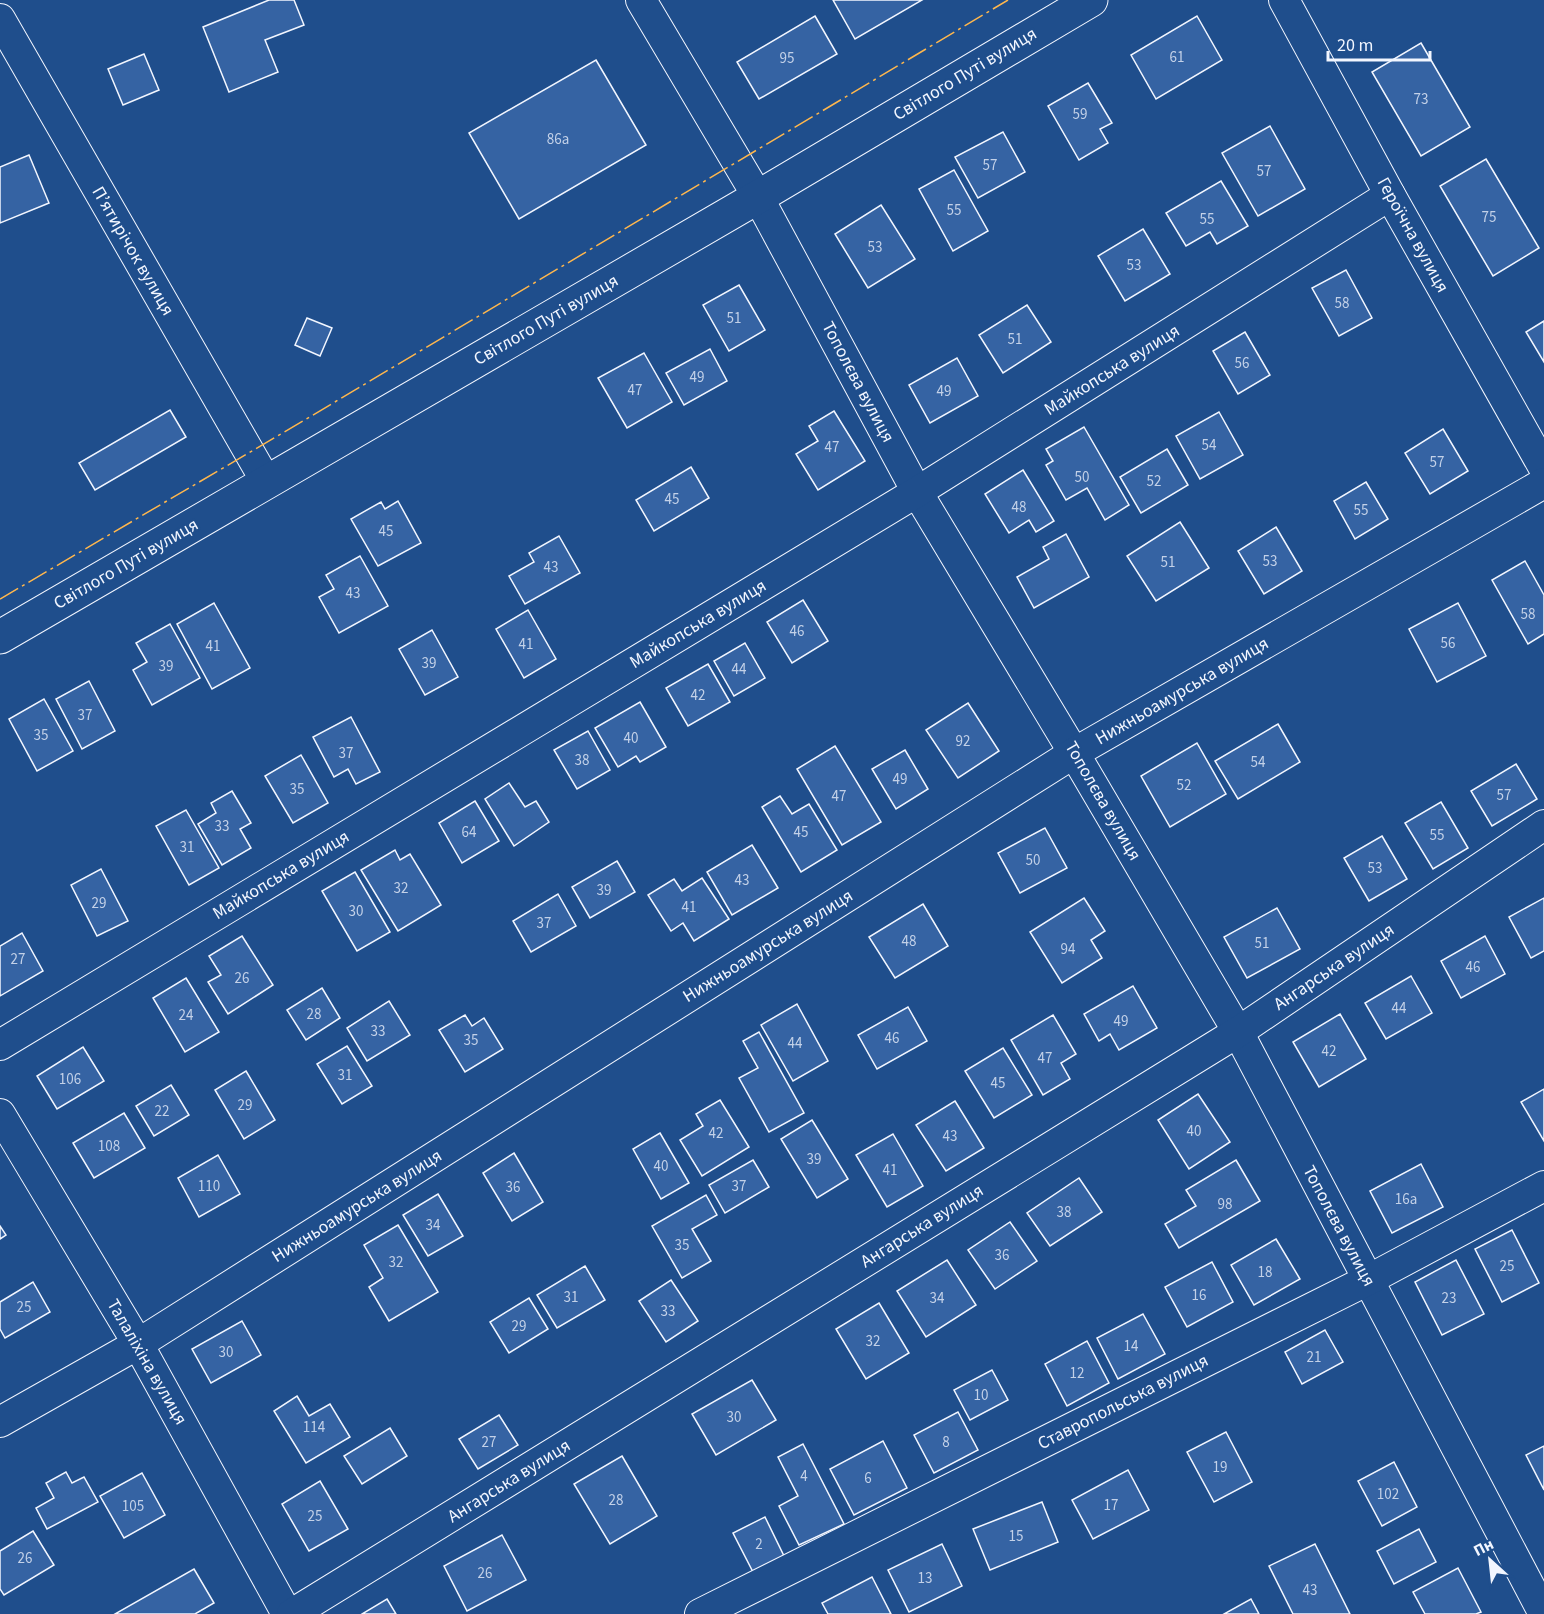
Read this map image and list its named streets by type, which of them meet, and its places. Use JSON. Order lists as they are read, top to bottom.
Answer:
{
  "streets": {
    "main road": ["Світлого Путі вулиця"],
    "street": [
      "Героїчна вулиця",
      "П’ятирічок вулиця",
      "Майкопська вулиця",
      "Тополєва вулиця",
      "Нижньоамурська вулиця",
      "Ангарська вулиця",
      "Талаліхіна вулиця",
      "Ставропольська вулиця"
    ]
  },
  "crossings": [
    ["Світлого Путі вулиця", "П’ятирічок вулиця"],
    ["Світлого Путі вулиця", "Тополєва вулиця"],
    ["Героїчна вулиця", "Майкопська вулиця"],
    ["Майкопська вулиця", "Тополєва вулиця"],
    ["Тополєва вулиця", "Нижньоамурська вулиця"],
    ["Тополєва вулиця", "Ангарська вулиця"],
    ["Тополєва вулиця", "Ставропольська вулиця"],
    ["Нижньоамурська вулиця", "Талаліхіна вулиця"]
  ],
  "house_numbers": [
    "61",
    "95",
    "73",
    "59",
    "86а",
    "57",
    "57",
    "55",
    "75",
    "55",
    "53",
    "53",
    "58",
    "51",
    "51",
    "56",
    "49",
    "47",
    "49",
    "54",
    "47",
    "57",
    "50",
    "52",
    "45",
    "48",
    "55",
    "45",
    "53",
    "51",
    "43",
    "43",
    "58",
    "46",
    "56",
    "41",
    "41",
    "39",
    "39",
    "44",
    "42",
    "37",
    "35",
    "40",
    "92",
    "37",
    "38",
    "54",
    "49",
    "52",
    "35",
    "57",
    "47",
    "33",
    "64",
    "45",
    "55",
    "31",
    "50",
    "53",
    "43",
    "32",
    "39",
    "29",
    "41",
    "30",
    "37",
    "48",
    "51",
    "94",
    "27",
    "46",
    "26",
    "44",
    "28",
    "24",
    "49",
    "33",
    "46",
    "35",
    "44",
    "42",
    "47",
    "31",
    "106",
    "45",
    "29",
    "22",
    "40",
    "42",
    "43",
    "108",
    "39",
    "40",
    "41",
    "110",
    "37",
    "36",
    "16а",
    "98",
    "38",
    "34",
    "35",
    "36",
    "32",
    "25",
    "18",
    "16",
    "31",
    "34",
    "23",
    "25",
    "33",
    "29",
    "32",
    "14",
    "30",
    "21",
    "12",
    "10",
    "30",
    "114",
    "27",
    "8",
    "19",
    "4",
    "6",
    "102",
    "28",
    "17",
    "105",
    "25",
    "15",
    "2",
    "26",
    "26",
    "13",
    "43"
  ],
  "scale_bar": "20 m",
  "north": "top left"
}
